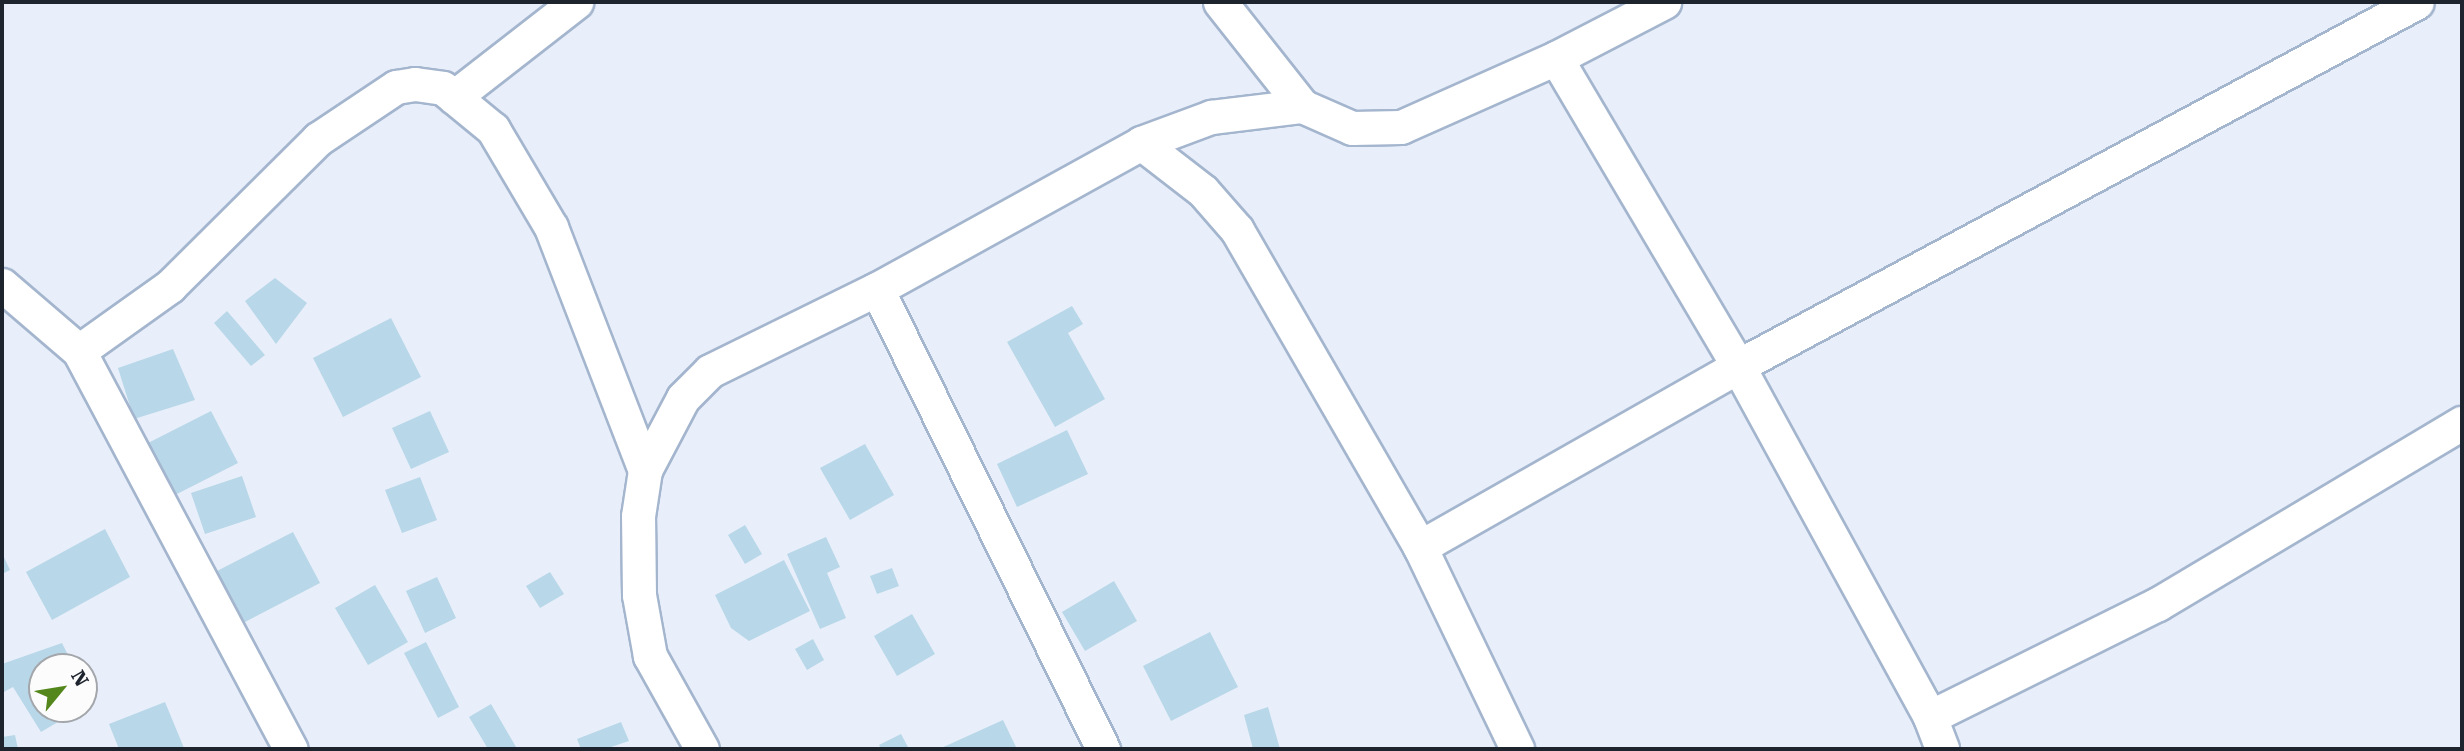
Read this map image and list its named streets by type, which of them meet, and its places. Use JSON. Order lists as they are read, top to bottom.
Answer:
{
  "north": "top right"
}
